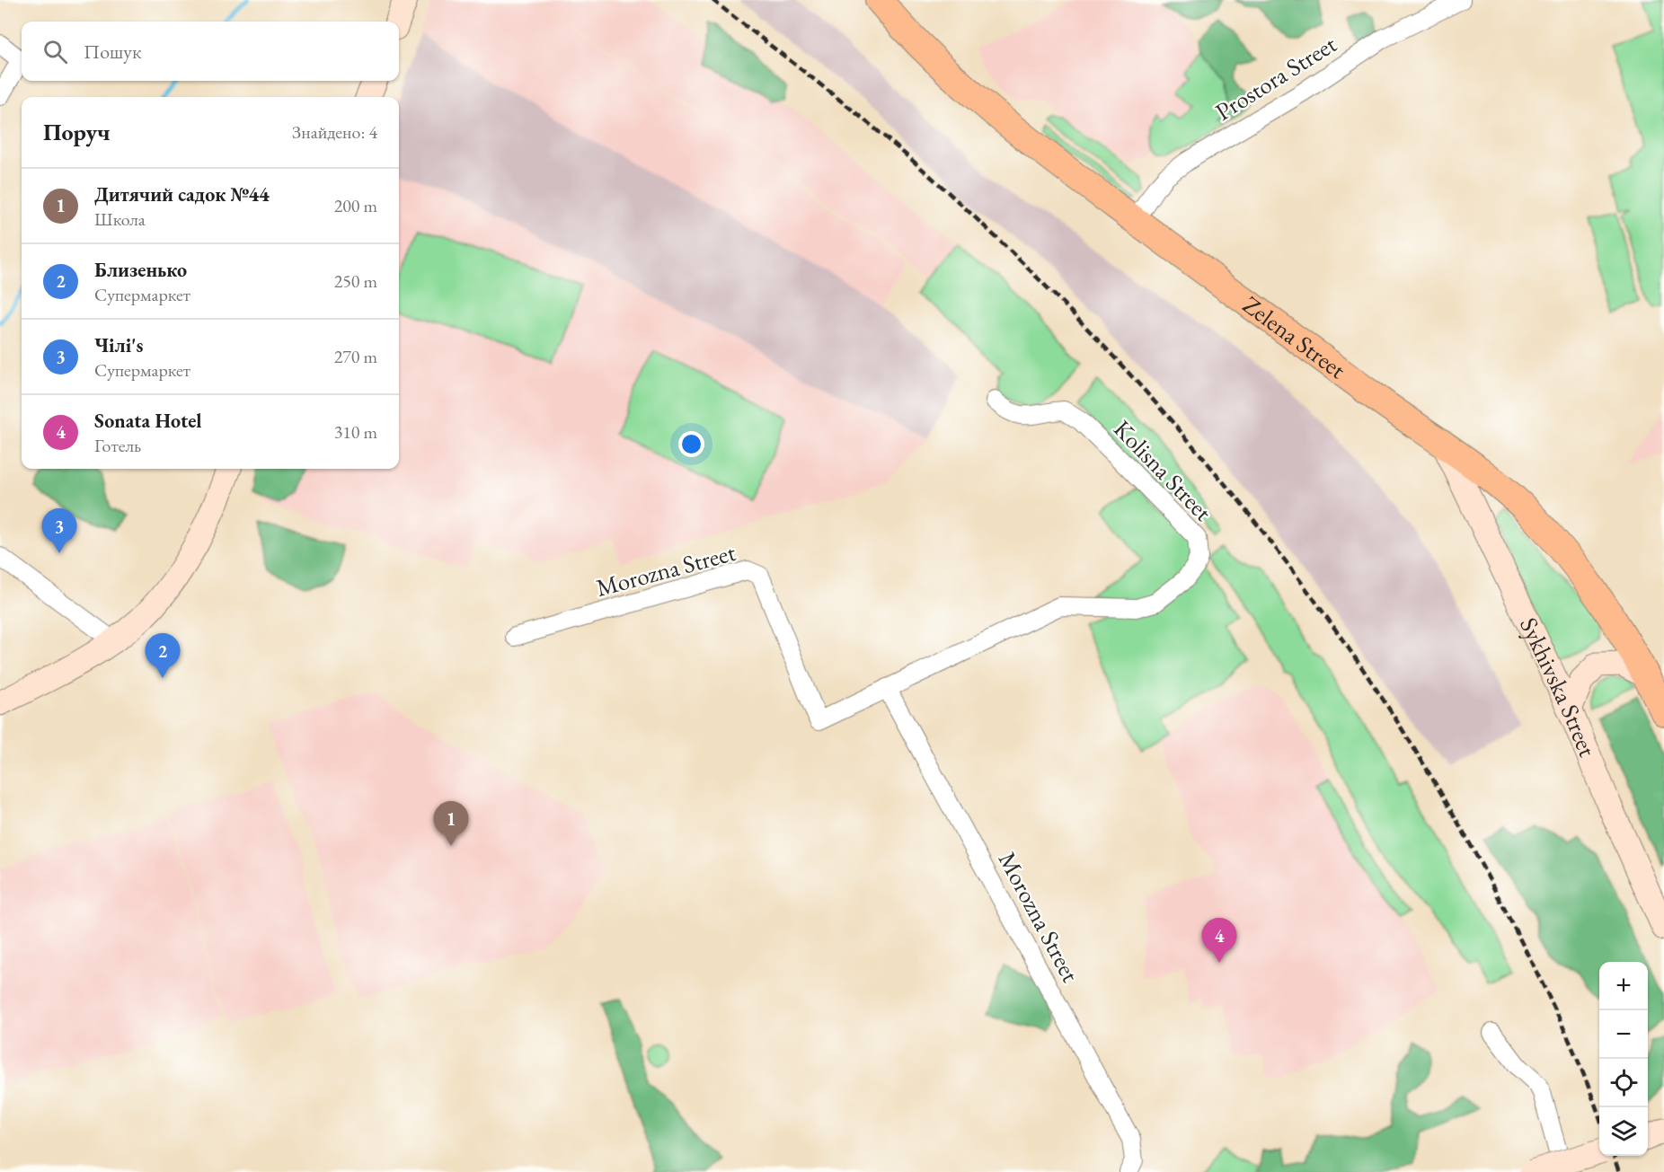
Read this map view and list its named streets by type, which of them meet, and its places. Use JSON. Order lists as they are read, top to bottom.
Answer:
{
  "streets": {
    "main road": ["Zelena Street", "Sykhivska Street"],
    "street": ["Prostora Street", "Kolisna Street", "Morozna Street"]
  },
  "crossings": [
    ["Prostora Street", "Zelena Street"],
    ["Zelena Street", "Sykhivska Street"],
    ["Kolisna Street", "Morozna Street"]
  ],
  "page": {
    "search": "Пошук",
    "heading": ["Поруч", "Знайдено: 4"],
    "list": [
      {
        "mark": "1",
        "name": "Дитячий садок №44",
        "note": "Школа",
        "value": "200 m"
      },
      {
        "mark": "2",
        "name": "Близенько",
        "note": "Супермаркет",
        "value": "250 m"
      },
      {
        "mark": "3",
        "name": "Чілі's",
        "note": "Супермаркет",
        "value": "270 m"
      },
      {
        "mark": "4",
        "name": "Sonata Hotel",
        "note": "Готель",
        "value": "310 m"
      }
    ],
    "pins": [
      "3",
      "2",
      "1",
      "4"
    ],
    "map_buttons": ["+", "−"]
  }
}
